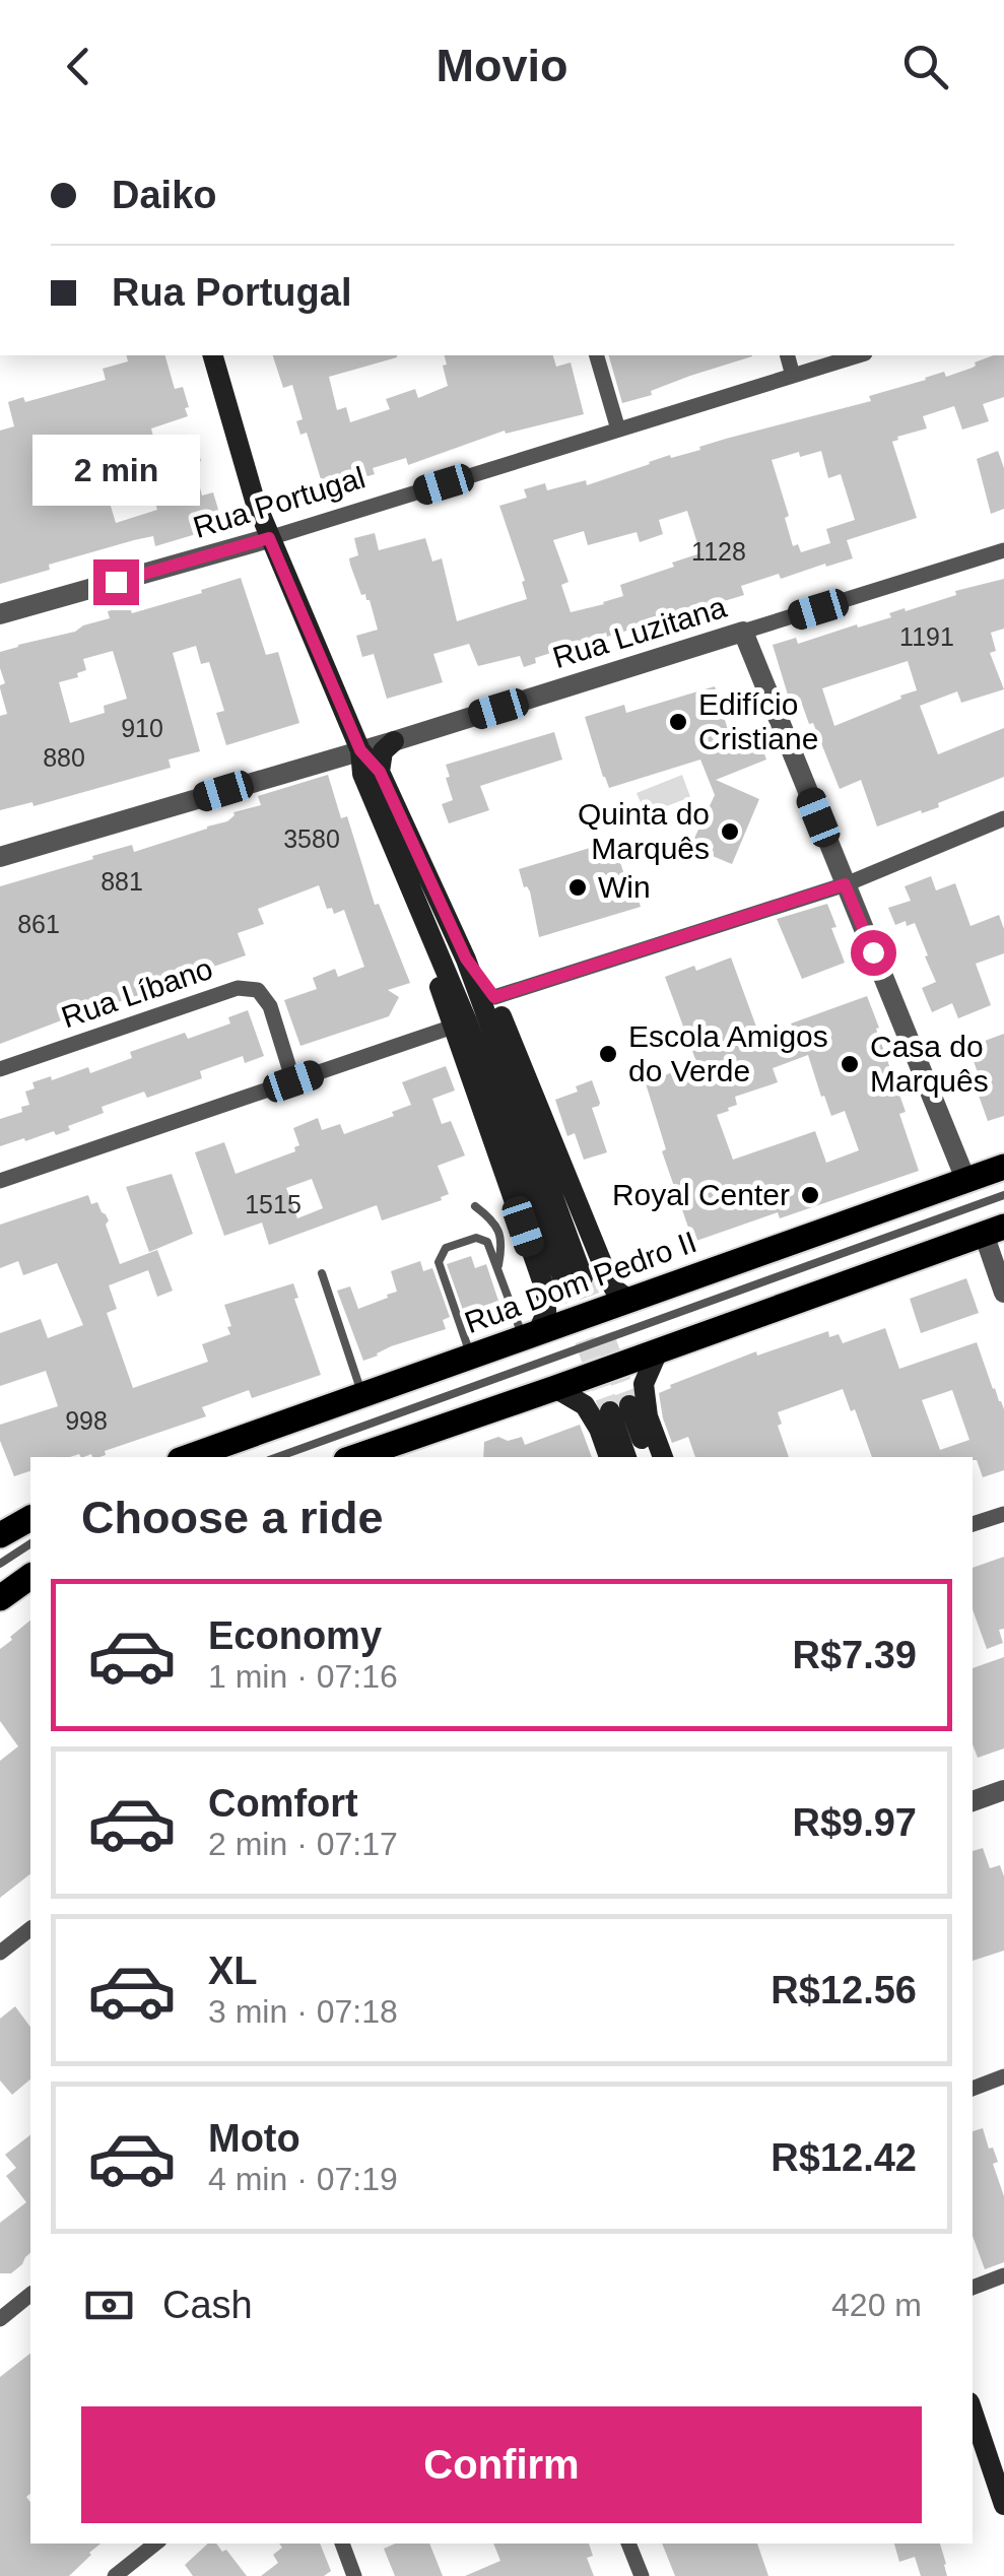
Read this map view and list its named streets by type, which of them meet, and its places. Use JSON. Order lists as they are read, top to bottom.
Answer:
{
  "streets": {
    "main road": ["Rua Dom Pedro II"],
    "street": ["Rua Portugal", "Rua Luzitana", "Rua Líbano"]
  },
  "places": [
    "Edifício Cristiane",
    "Quinta do Marquês",
    "Win",
    "Escola Amigos do Verde",
    "Casa do Marquês",
    "Royal Center"
  ],
  "house_numbers": [
    "1128",
    "1191",
    "910",
    "880",
    "3580",
    "881",
    "861",
    "1515",
    "998"
  ],
  "page": {
    "header": "Movio",
    "banner": ["Daiko", "Rua Portugal"],
    "bubble": "2 min",
    "heading": "Choose a ride",
    "list": [
      {
        "name": "Economy",
        "note": "1 min · 07:16",
        "value": "R$7.39"
      },
      {
        "name": "Comfort",
        "note": "2 min · 07:17",
        "value": "R$9.97"
      },
      {
        "name": "XL",
        "note": "3 min · 07:18",
        "value": "R$12.56"
      },
      {
        "name": "Moto",
        "note": "4 min · 07:19",
        "value": "R$12.42"
      }
    ],
    "pay": ["Cash", "420 m"],
    "buttons": "Confirm"
  }
}
